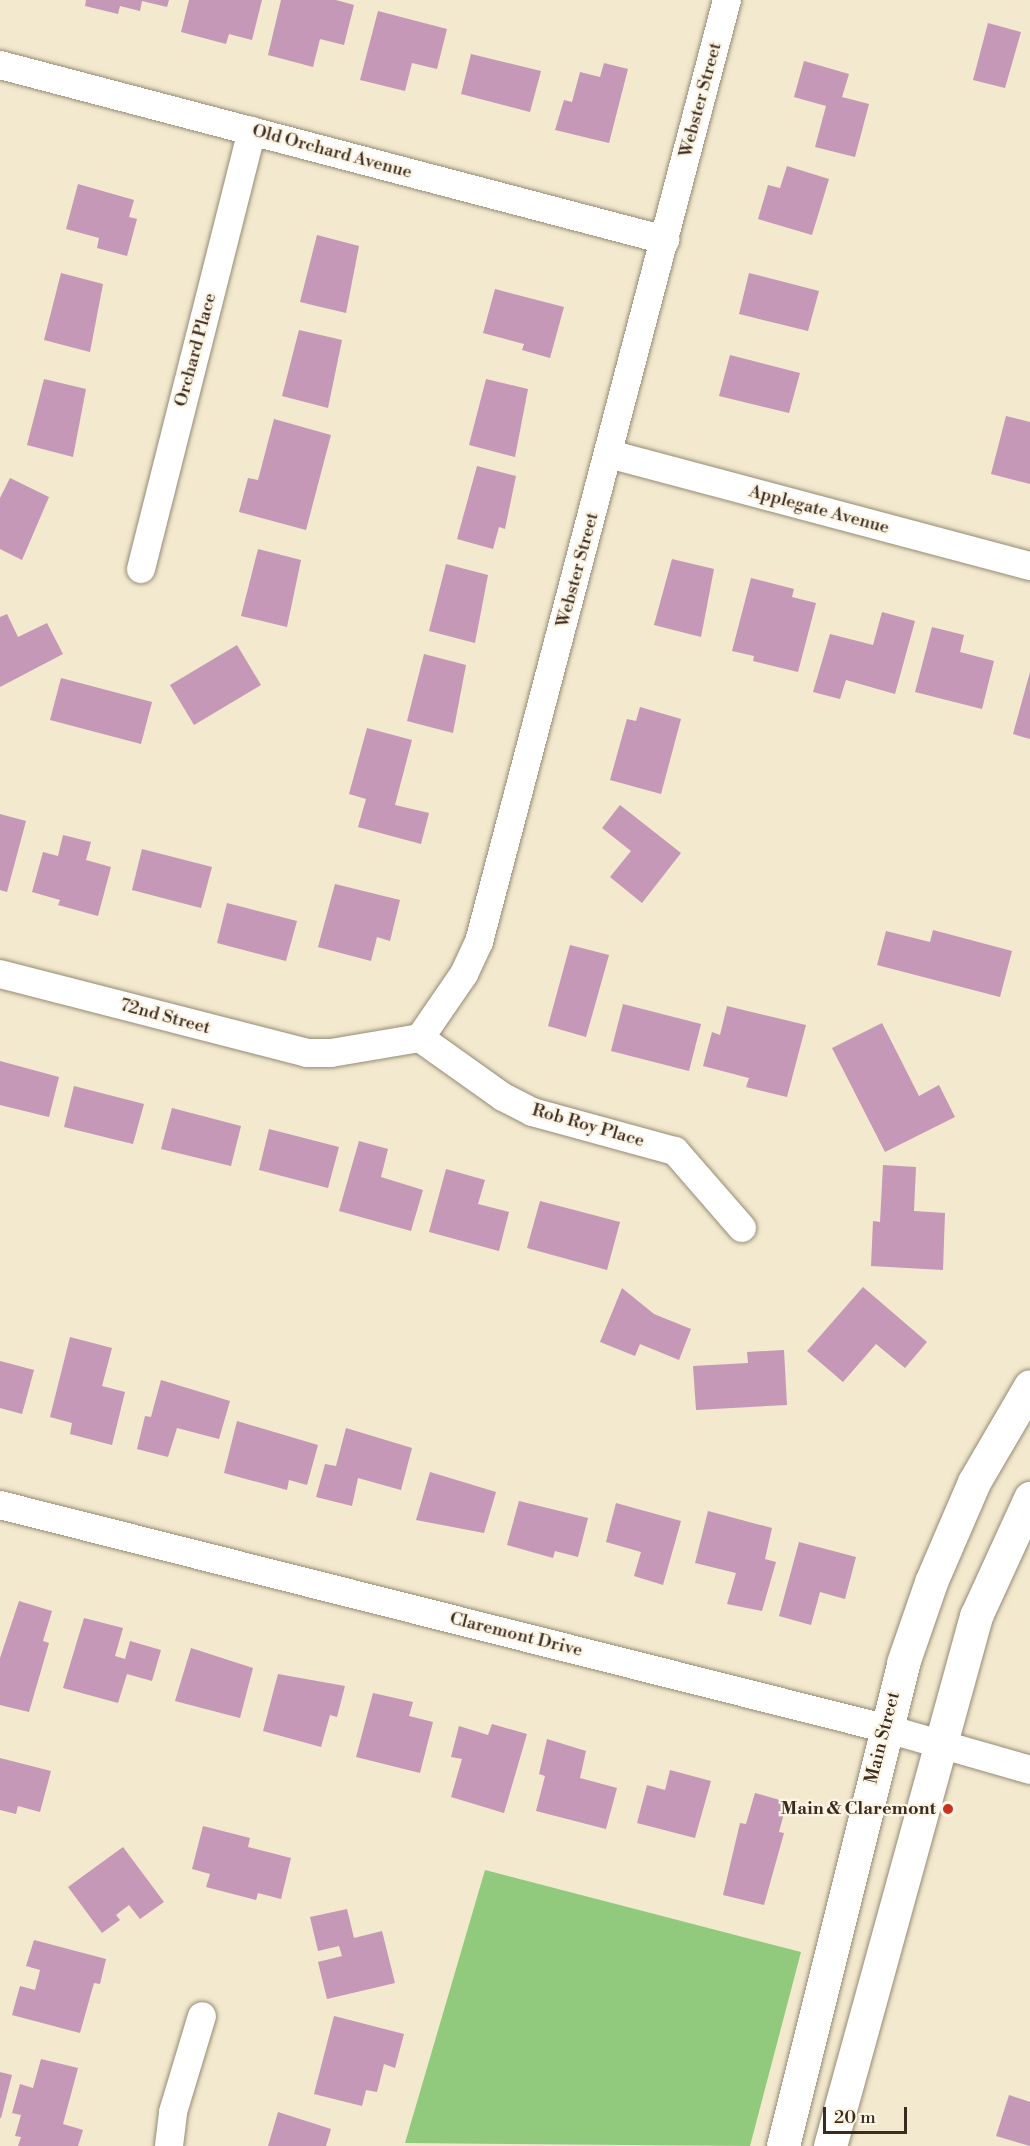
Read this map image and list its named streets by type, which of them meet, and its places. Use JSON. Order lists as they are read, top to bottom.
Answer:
{
  "streets": {
    "main road": ["Main Street"],
    "street": [
      "Webster Street",
      "Old Orchard Avenue",
      "Orchard Place",
      "Applegate Avenue",
      "72nd Street",
      "Rob Roy Place",
      "Claremont Drive"
    ]
  },
  "crossings": [
    ["Webster Street", "Old Orchard Avenue"],
    ["Webster Street", "Applegate Avenue"],
    ["Webster Street", "72nd Street"],
    ["Webster Street", "Rob Roy Place"],
    ["Old Orchard Avenue", "Orchard Place"],
    ["72nd Street", "Rob Roy Place"],
    ["Claremont Drive", "Main Street"]
  ],
  "places": ["Main & Claremont"],
  "scale_bar": "20 m"
}
